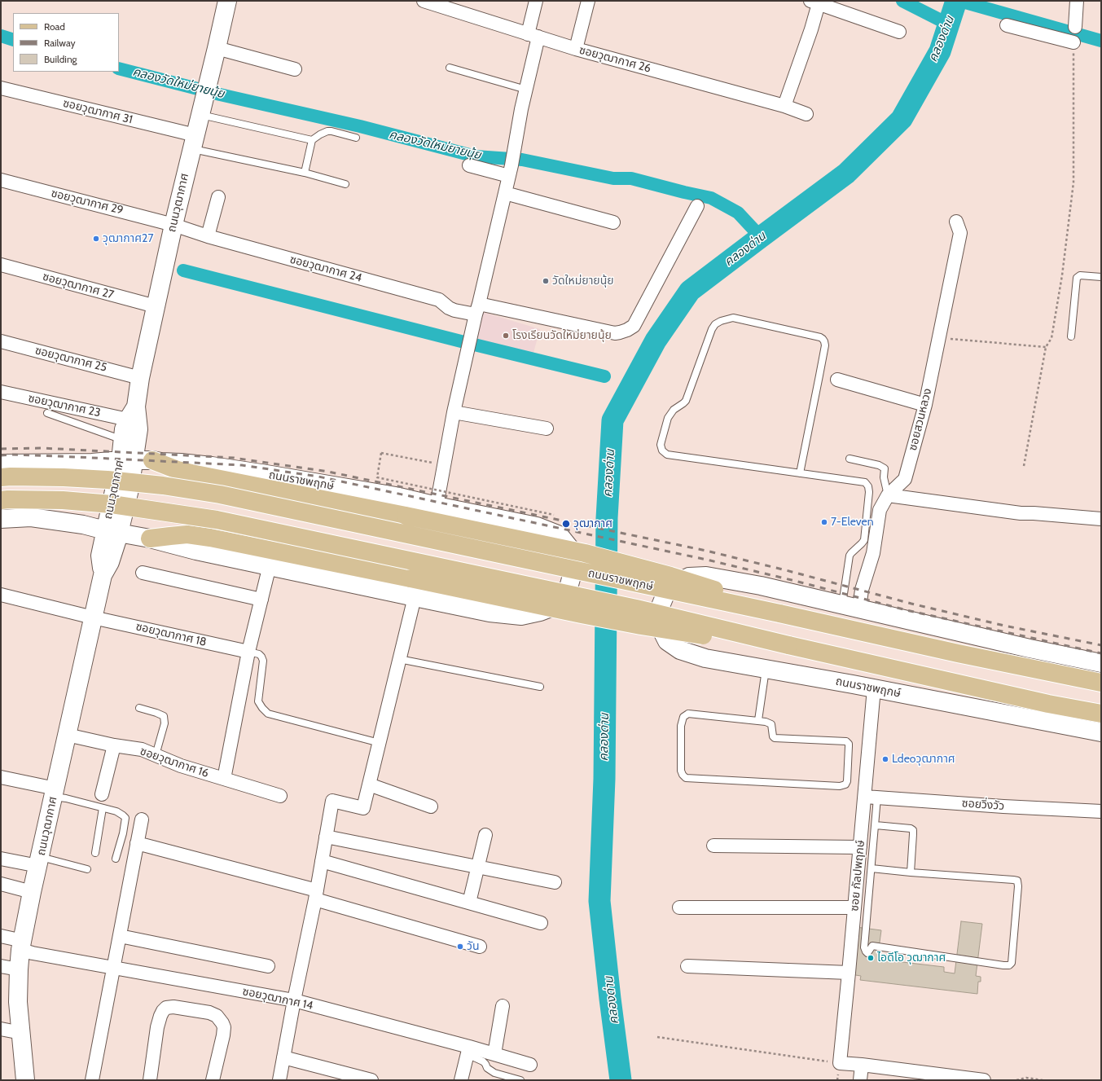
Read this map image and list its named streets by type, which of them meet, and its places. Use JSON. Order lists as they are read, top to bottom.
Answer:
{
  "streets": {
    "main road": ["ถนนวุฒากาศ", "ถนนราชพฤกษ์"],
    "street": [
      "ซอยวุฒากาศ 26",
      "ซอยวุฒากาศ 31",
      "ซอยวุฒากาศ 29",
      "ซอยวุฒากาศ 24",
      "ซอยวุฒากาศ 27",
      "ซอยวุฒากาศ 25",
      "ซอยวุฒากาศ 23",
      "ซอยสวนหลวง",
      "ซอยวุฒากาศ 18",
      "ซอยวุฒากาศ 16",
      "ซอยวิ่งวัว",
      "ซอย กัลปพฤกษ์",
      "ซอยวุฒากาศ 14"
    ]
  },
  "crossings": [
    ["ซอยวุฒากาศ 31", "ถนนวุฒากาศ"],
    ["ซอยวุฒากาศ 29", "ถนนวุฒากาศ"],
    ["ซอยวุฒากาศ 29", "ซอยวุฒากาศ 24"],
    ["ถนนวุฒากาศ", "ซอยวุฒากาศ 24"],
    ["ถนนวุฒากาศ", "ซอยวุฒากาศ 27"],
    ["ถนนวุฒากาศ", "ซอยวุฒากาศ 25"],
    ["ถนนวุฒากาศ", "ซอยวุฒากาศ 23"],
    ["ถนนวุฒากาศ", "ถนนราชพฤกษ์"],
    ["ถนนวุฒากาศ", "ซอยวุฒากาศ 18"],
    ["ถนนวุฒากาศ", "ซอยวุฒากาศ 16"],
    ["ถนนวุฒากาศ", "ซอยวุฒากาศ 14"],
    ["ซอยสวนหลวง", "ถนนราชพฤกษ์"],
    ["ถนนราชพฤกษ์", "ซอย กัลปพฤกษ์"],
    ["ซอยวิ่งวัว", "ซอย กัลปพฤกษ์"]
  ],
  "water": ["คลองด่าน", "คลองวัดใหม่ยายนุ้ย"],
  "places": [
    "วุฒากาศ27",
    "วัดใหม่ยายนุ้ย",
    "โรงเรียนวัดใหม่ยายนุ้ย",
    "7-Eleven",
    "วุฒากาศ",
    "Ldeoวุฒากาศ",
    "วัน",
    "ไอดีโอ วุฒากาศ"
  ],
  "legend": ["Road", "Railway", "Building"]
}
